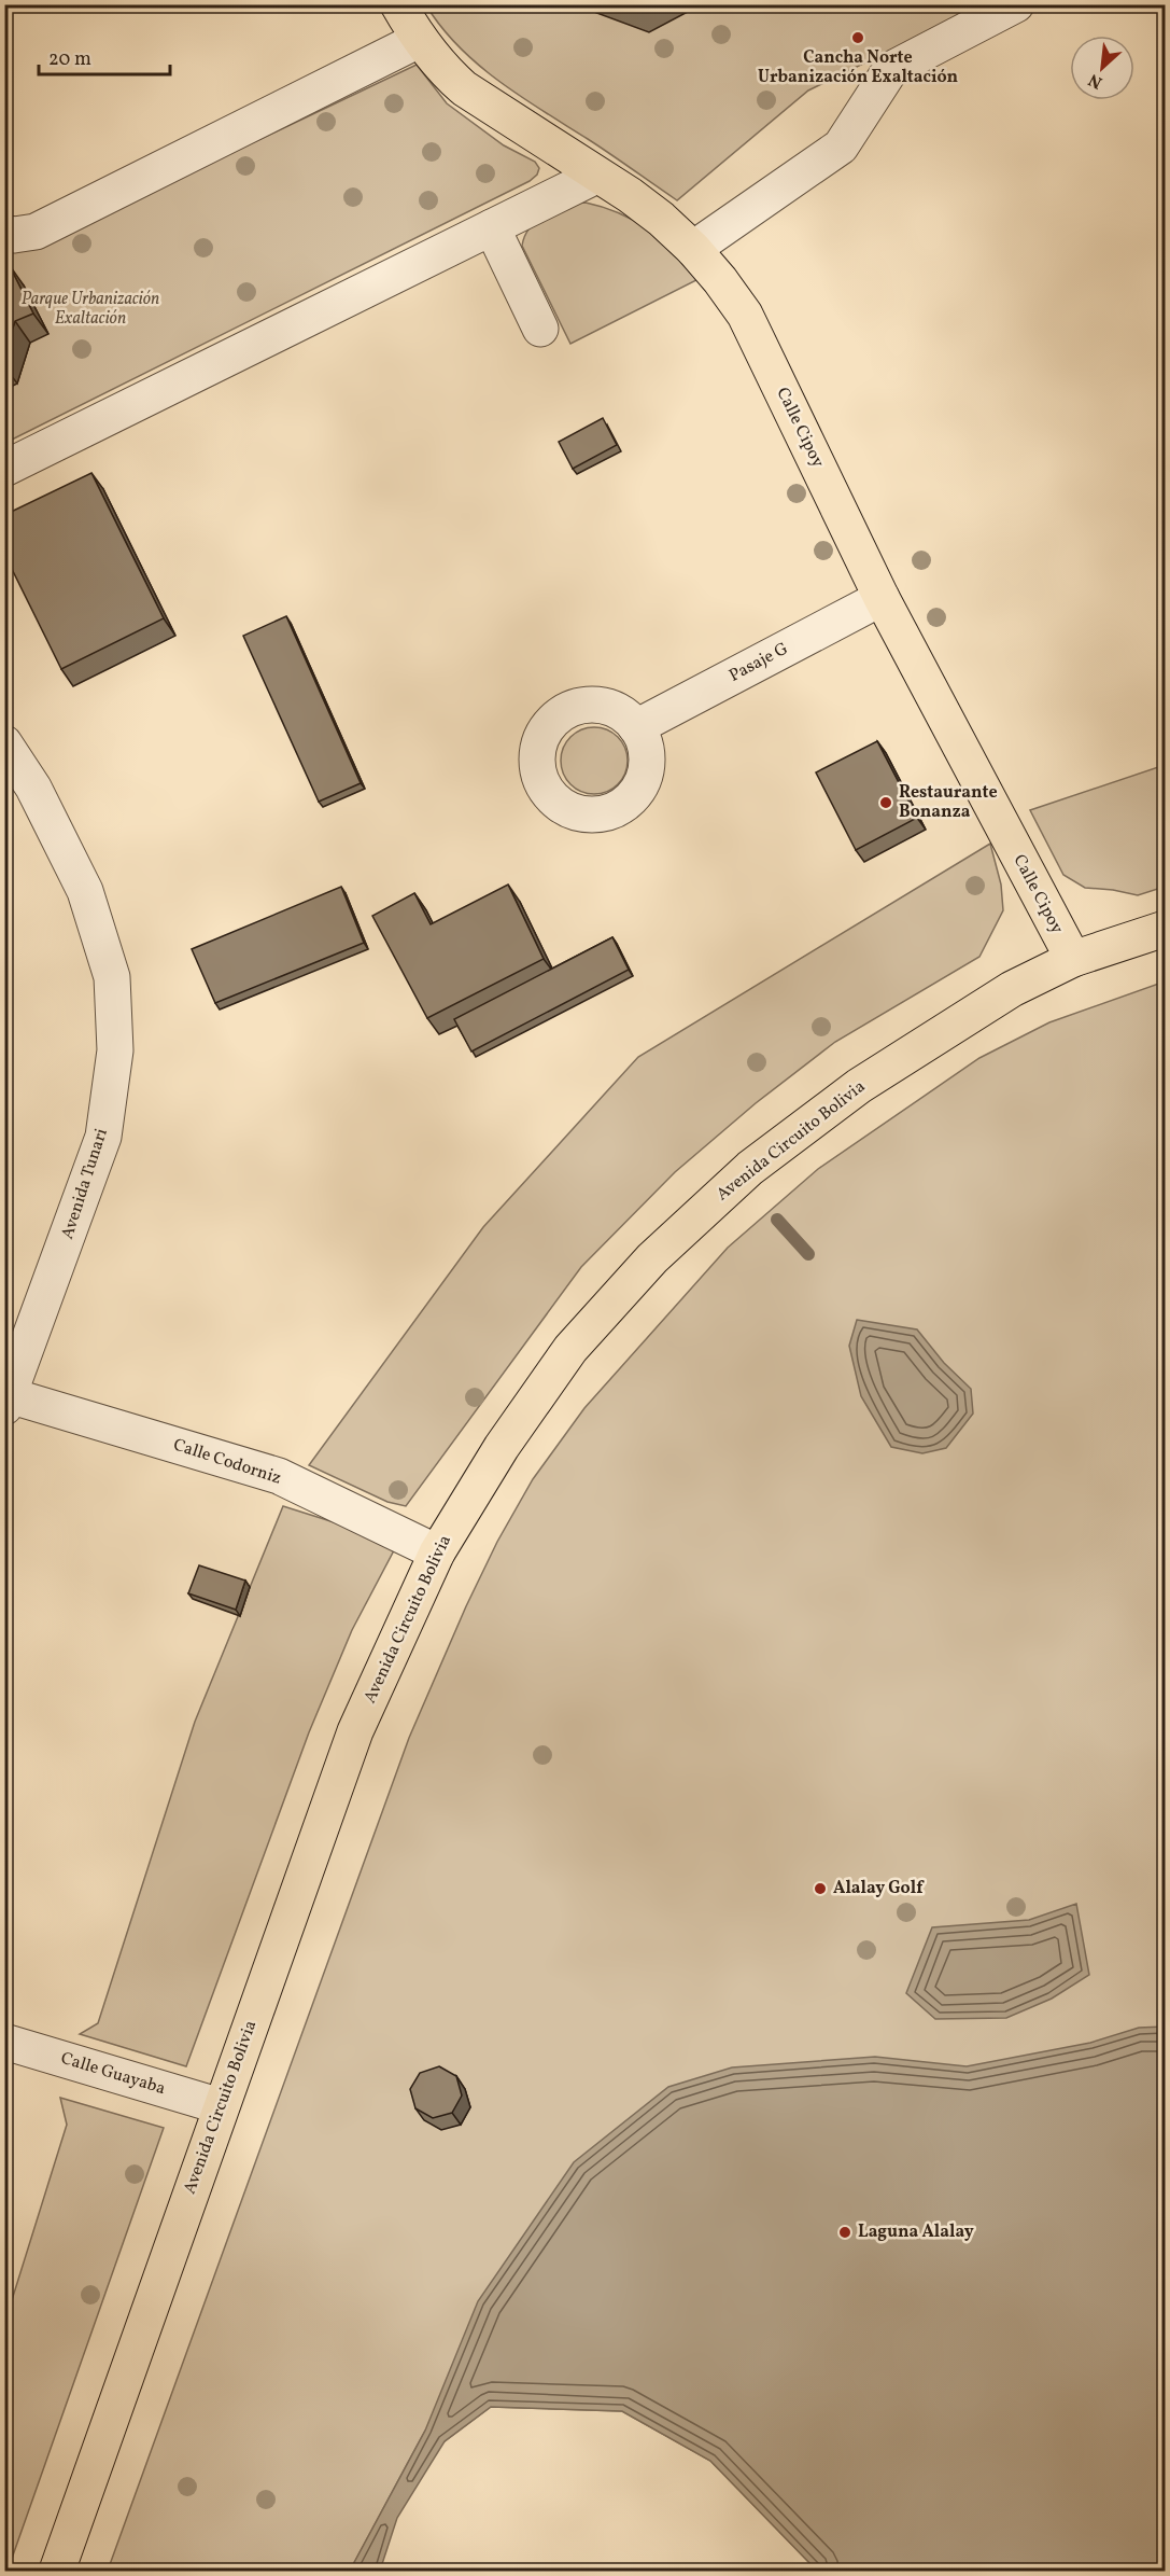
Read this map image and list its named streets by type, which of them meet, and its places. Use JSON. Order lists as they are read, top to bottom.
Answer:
{
  "streets": {
    "main road": ["Calle Cipoy", "Avenida Circuito Bolivia"],
    "street": [
      "Pasaje G",
      "Avenida Tunari",
      "Calle Codorniz",
      "Calle Guayaba"
    ]
  },
  "crossings": [
    ["Calle Cipoy", "Pasaje G"],
    ["Calle Cipoy", "Avenida Circuito Bolivia"],
    ["Avenida Circuito Bolivia", "Calle Codorniz"],
    ["Avenida Circuito Bolivia", "Calle Guayaba"],
    ["Avenida Tunari", "Calle Codorniz"]
  ],
  "parks": ["Parque Urbanización Exaltación"],
  "places": [
    "Cancha Norte Urbanización Exaltación",
    "Restaurante Bonanza",
    "Alalay Golf",
    "Laguna Alalay"
  ],
  "scale_bar": "20 m",
  "north": "bottom left"
}
